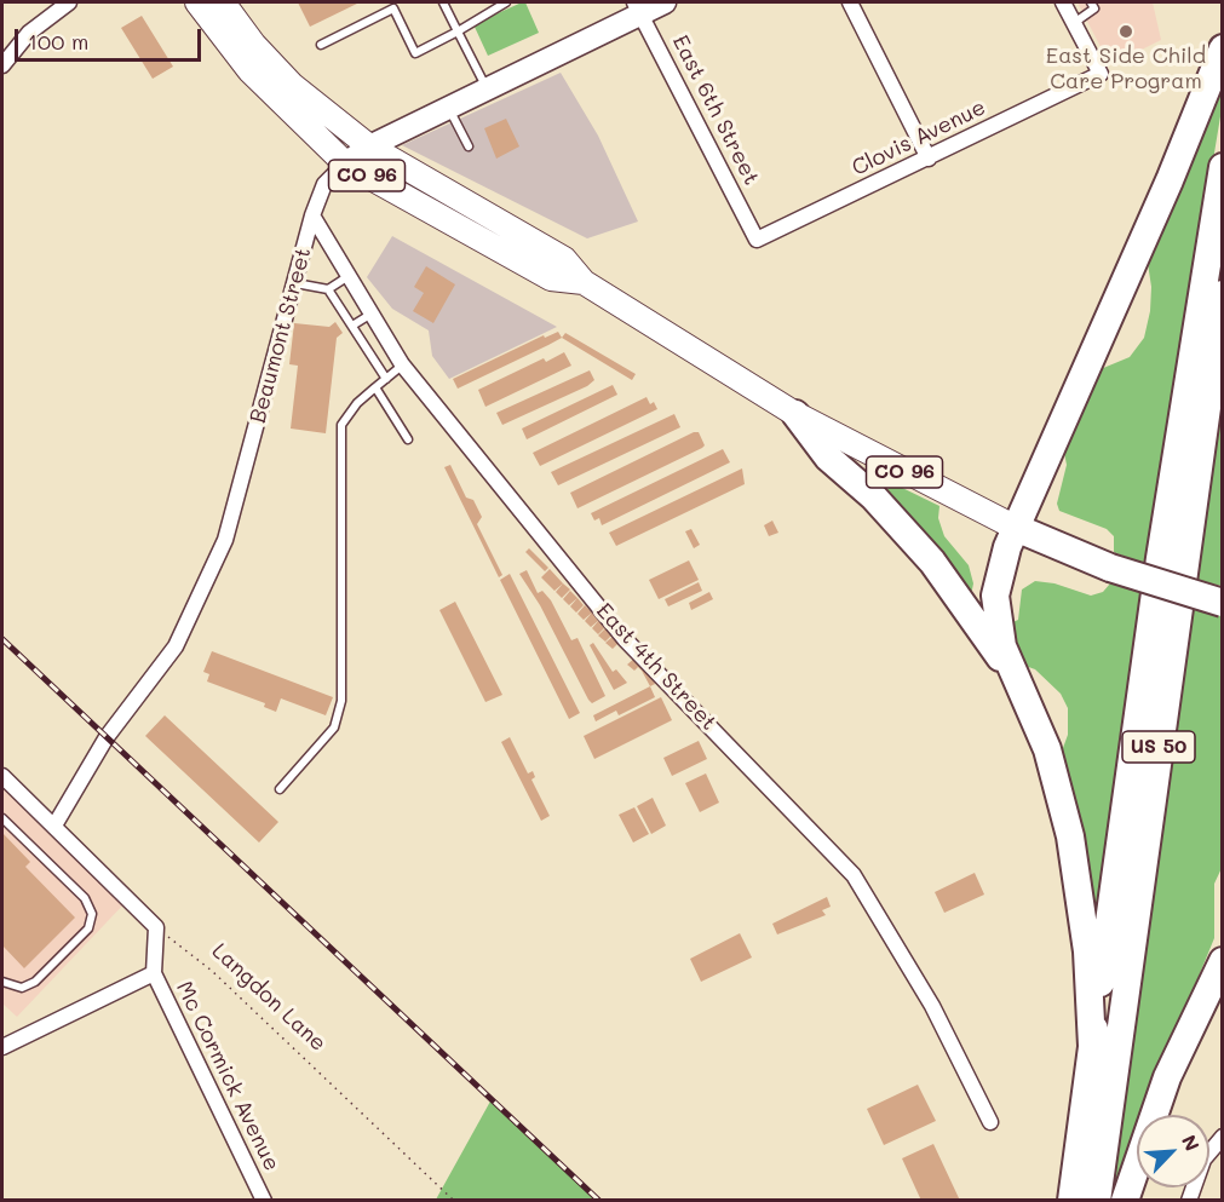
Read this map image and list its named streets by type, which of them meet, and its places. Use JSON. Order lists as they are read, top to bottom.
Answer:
{
  "streets": {
    "highway": ["CO 96", "US 50"],
    "street": [
      "East 6th Street",
      "Clovis Avenue",
      "Beaumont Street",
      "East 4th Street",
      "Mc Cormick Avenue"
    ],
    "path": ["Langdon Lane"]
  },
  "crossings": [
    ["East 6th Street", "Clovis Avenue"],
    ["East 6th Street", "Beaumont Street"],
    ["CO 96", "Beaumont Street"],
    ["CO 96", "US 50"],
    ["Beaumont Street", "East 4th Street"],
    ["Langdon Lane", "Mc Cormick Avenue"]
  ],
  "places": ["East Side Child Care Program"],
  "scale_bar": "100 m",
  "north": "top right"
}
